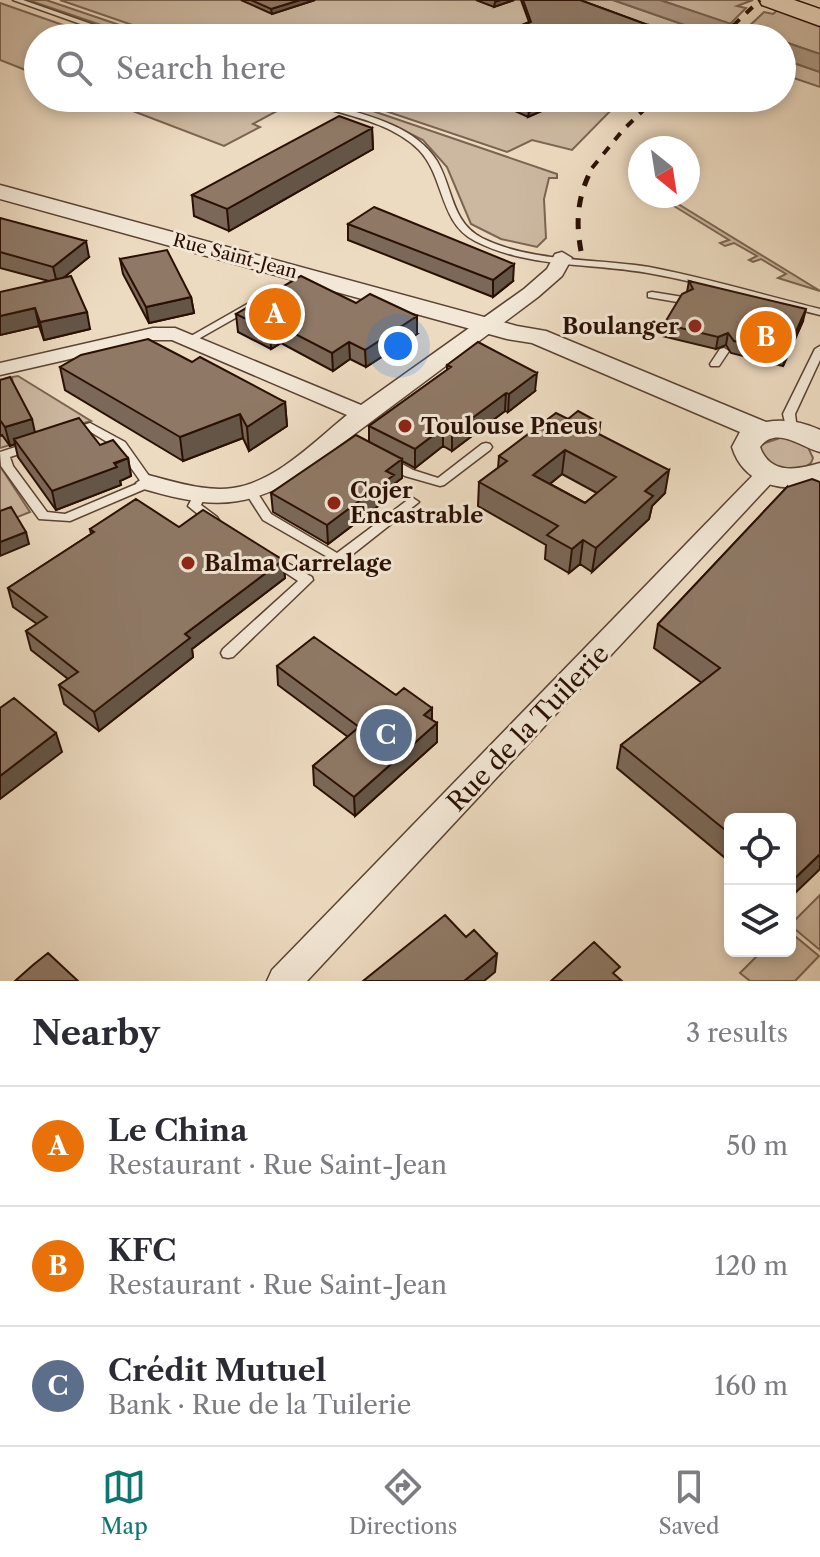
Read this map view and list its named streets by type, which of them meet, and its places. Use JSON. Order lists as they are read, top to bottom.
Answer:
{
  "streets": {
    "street": ["Rue Saint-Jean", "Rue de la Tuilerie"]
  },
  "places": [
    "Boulanger",
    "Toulouse Pneus",
    "Cojer Encastrable",
    "Balma Carrelage"
  ],
  "north": "bottom right",
  "page": {
    "search": "Search here",
    "pins": ["A", "B", "C"],
    "heading": ["Nearby", "3 results"],
    "list": [
      {
        "mark": "A",
        "name": "Le China",
        "note": "Restaurant · Rue Saint-Jean",
        "value": "50 m"
      },
      {
        "mark": "B",
        "name": "KFC",
        "note": "Restaurant · Rue Saint-Jean",
        "value": "120 m"
      },
      {
        "mark": "C",
        "name": "Crédit Mutuel",
        "note": "Bank · Rue de la Tuilerie",
        "value": "160 m"
      }
    ],
    "nav": ["Map", "Directions", "Saved"]
  }
}
